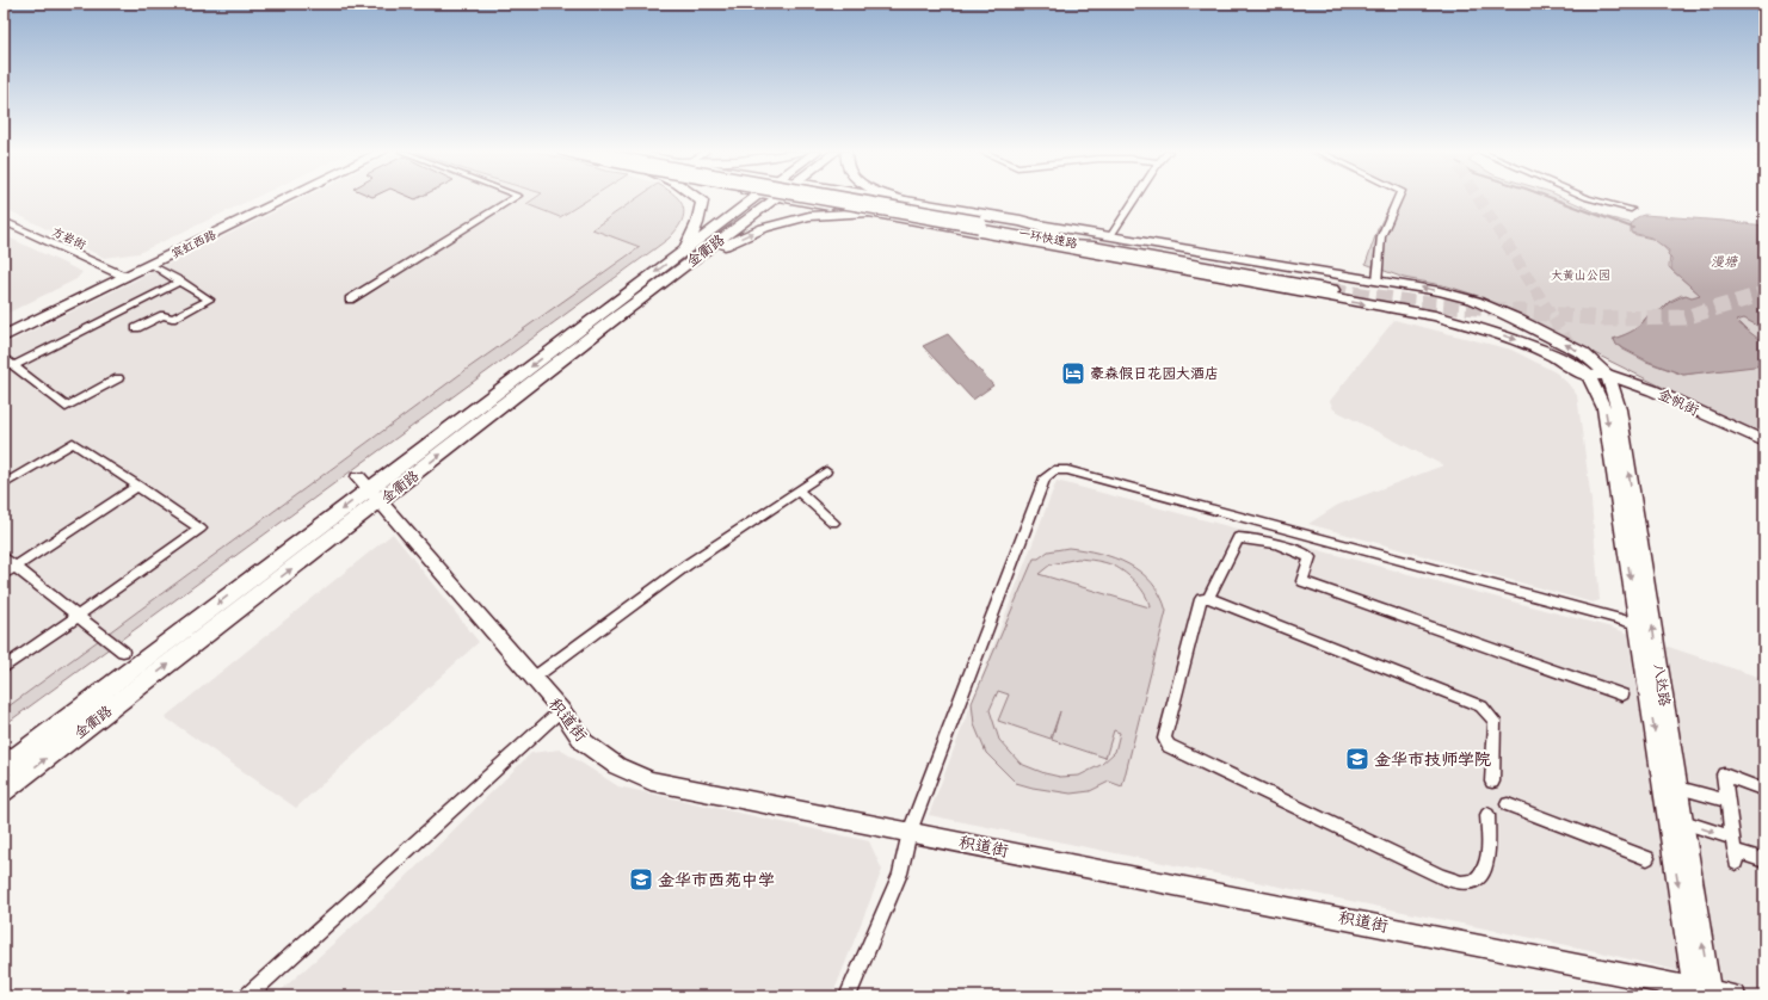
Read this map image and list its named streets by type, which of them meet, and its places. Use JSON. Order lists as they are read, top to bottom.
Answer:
{
  "streets": {
    "highway": ["一环快速路"],
    "main road": [
      "宾虹西路",
      "金衢路",
      "金帆街",
      "八达路",
      "积道街"
    ],
    "street": ["方岩街"]
  },
  "crossings": [
    ["方岩街", "宾虹西路"],
    ["金衢路", "积道街"],
    ["金帆街", "八达路"],
    ["八达路", "积道街"]
  ],
  "water": ["漫塘"],
  "parks": ["大黄山公园"],
  "places": {
    "hotel": ["豪森假日花园大酒店"],
    "school or university": ["金华市技师学院", "金华市西苑中学"]
  }
}
